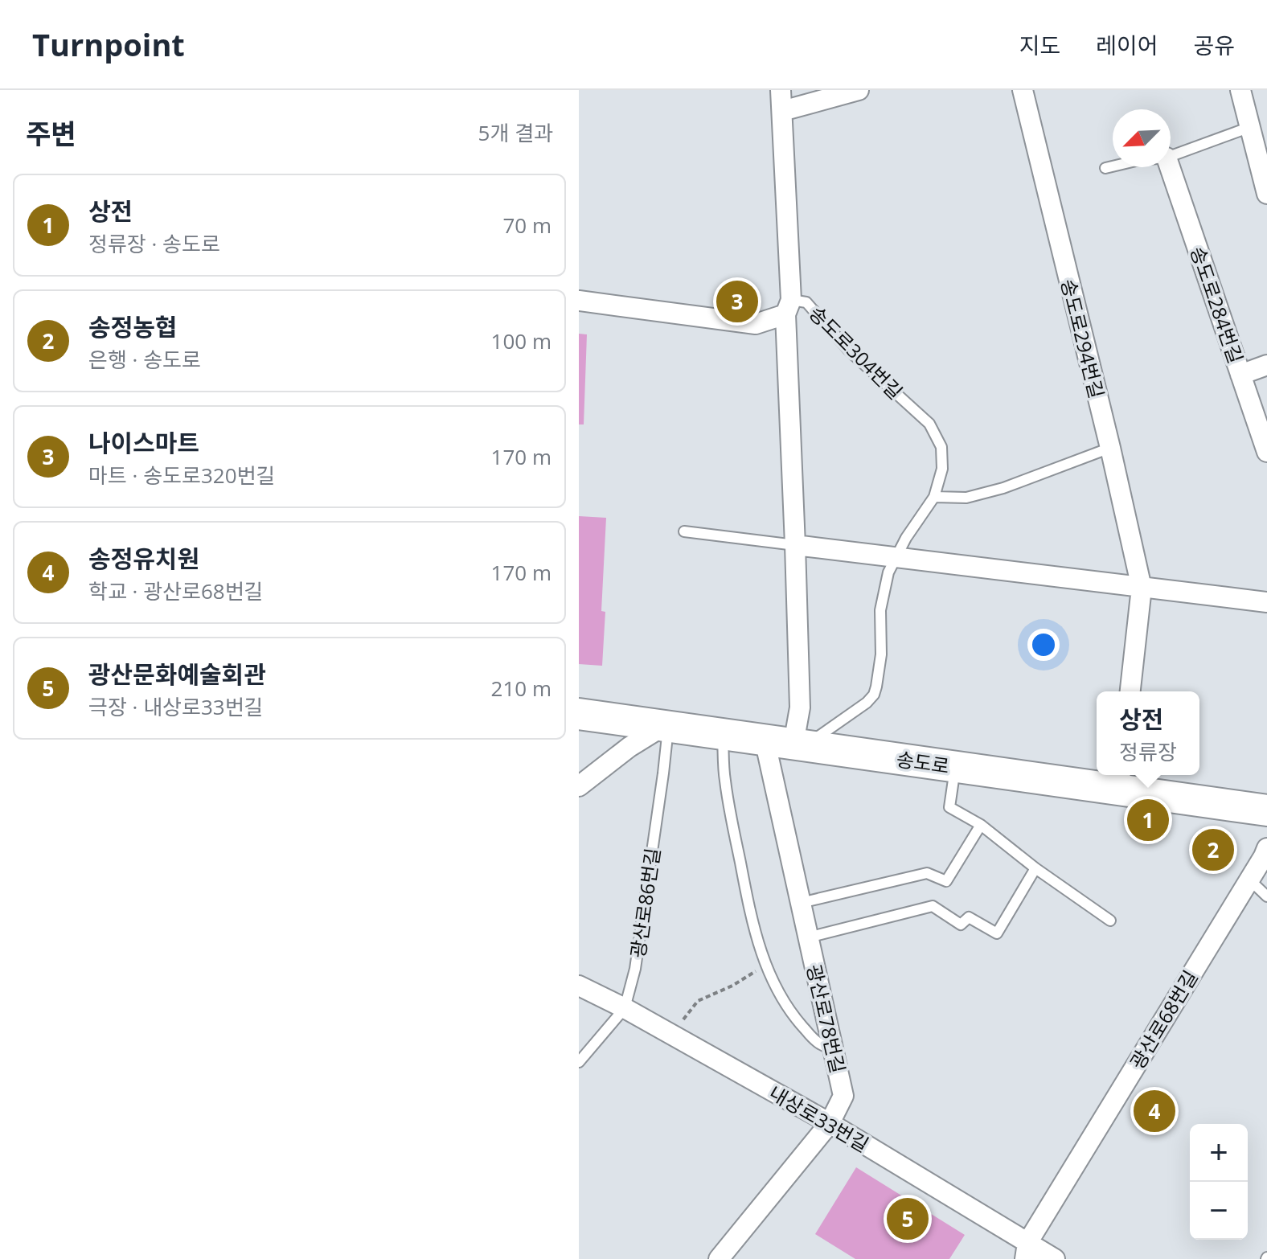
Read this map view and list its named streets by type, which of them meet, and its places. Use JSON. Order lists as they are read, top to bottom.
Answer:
{
  "streets": {
    "main road": ["송도로"],
    "street": [
      "송도로284번길",
      "송도로294번길",
      "송도로304번길",
      "광산로78번길",
      "광산로68번길",
      "내상로33번길"
    ],
    "lane": ["광산로86번길"]
  },
  "crossings": [
    ["송도로304번길", "송도로"],
    ["송도로304번길", "광산로78번길"],
    ["송도로", "광산로86번길"],
    ["송도로", "광산로78번길"],
    ["광산로86번길", "내상로33번길"],
    ["광산로78번길", "내상로33번길"],
    ["광산로68번길", "내상로33번길"]
  ],
  "north": "bottom left",
  "page": {
    "header": "Turnpoint",
    "nav": ["지도", "레이어", "공유"],
    "heading": ["주변", "5개 결과"],
    "list": [
      {
        "mark": "1",
        "name": "상전",
        "note": "정류장 · 송도로",
        "value": "70 m"
      },
      {
        "mark": "2",
        "name": "송정농협",
        "note": "은행 · 송도로",
        "value": "100 m"
      },
      {
        "mark": "3",
        "name": "나이스마트",
        "note": "마트 · 송도로320번길",
        "value": "170 m"
      },
      {
        "mark": "4",
        "name": "송정유치원",
        "note": "학교 · 광산로68번길",
        "value": "170 m"
      },
      {
        "mark": "5",
        "name": "광산문화예술회관",
        "note": "극장 · 내상로33번길",
        "value": "210 m"
      }
    ],
    "pins": [
      "3",
      "1",
      "2",
      "4",
      "5"
    ],
    "popup": ["상전", "정류장"],
    "map_buttons": ["+", "−"]
  }
}
